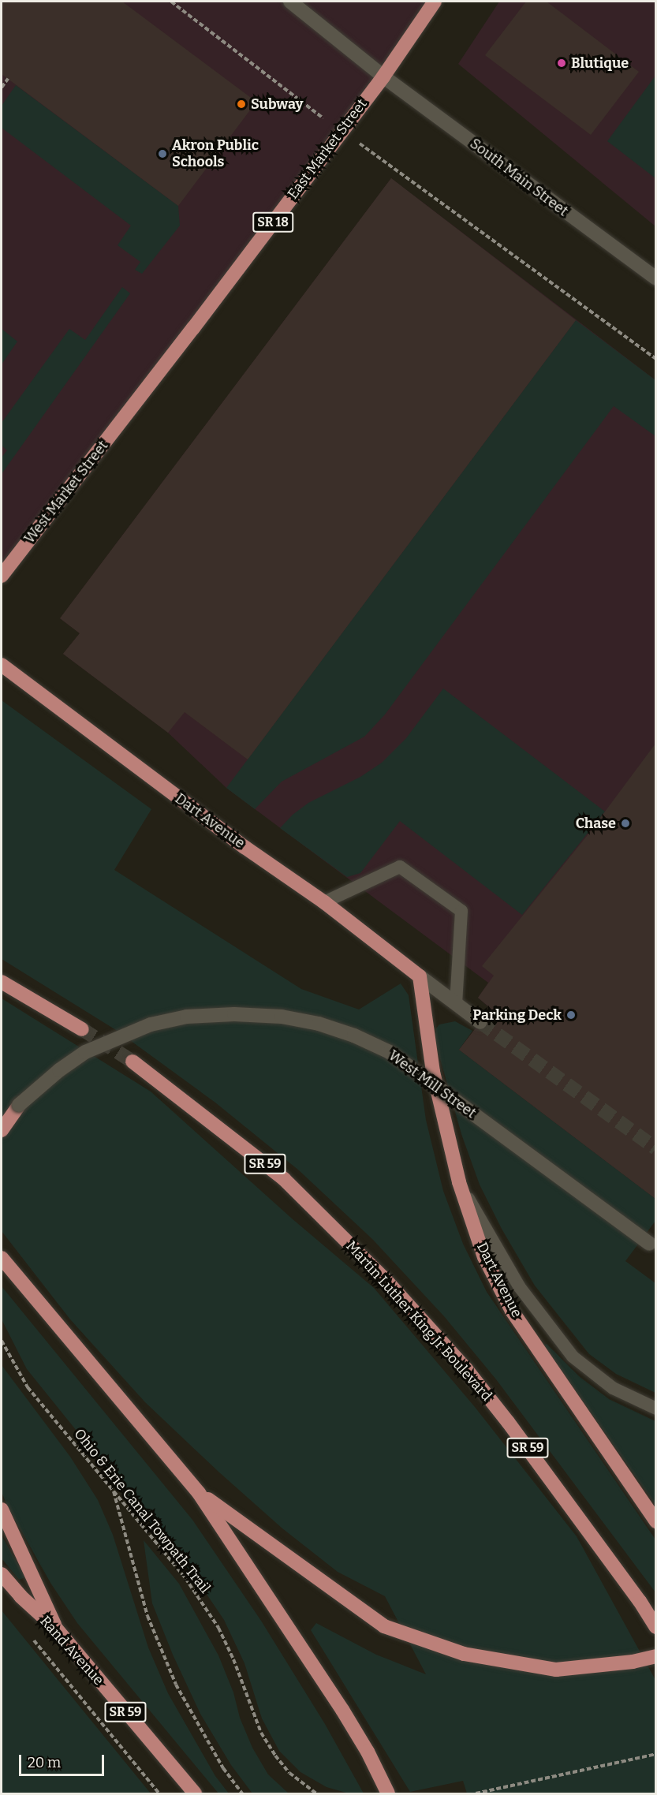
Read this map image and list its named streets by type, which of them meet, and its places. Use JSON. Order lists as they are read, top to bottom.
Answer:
{
  "streets": {
    "main road": [
      "East Market Street",
      "SR 18",
      "West Market Street",
      "Dart Avenue",
      "SR 59",
      "Martin Luther King Jr Boulevard",
      "Rand Avenue"
    ],
    "street": ["South Main Street", "West Mill Street"],
    "path": ["Ohio & Erie Canal Towpath Trail"]
  },
  "crossings": [
    ["East Market Street", "South Main Street"],
    ["East Market Street", "West Market Street"]
  ],
  "places": [
    "Blutique",
    "Subway",
    "Akron Public Schools",
    "Chase",
    "Parking Deck"
  ],
  "scale_bar": "20 m"
}
